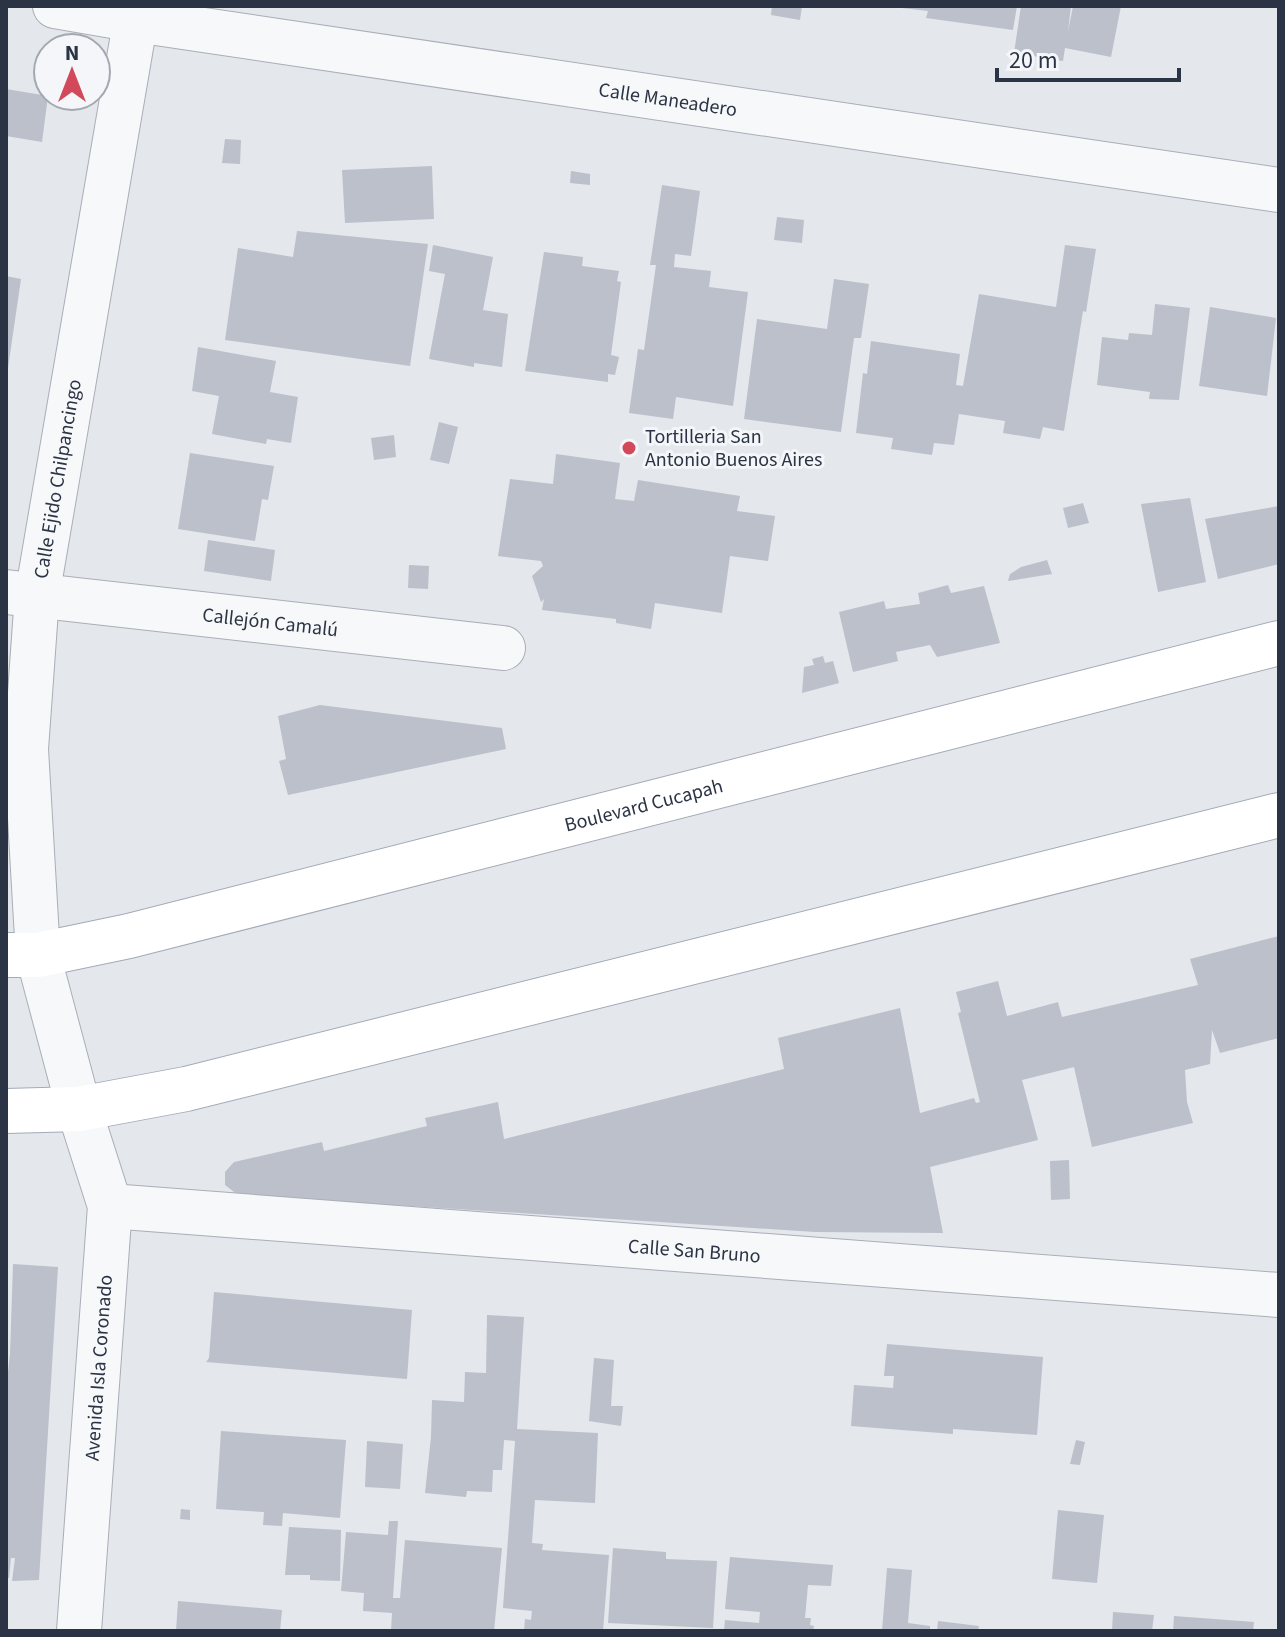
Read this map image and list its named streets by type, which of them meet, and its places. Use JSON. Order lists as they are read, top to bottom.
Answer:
{
  "streets": {
    "main road": ["Boulevard Cucapah"],
    "street": [
      "Calle Maneadero",
      "Calle Ejido Chilpancingo",
      "Callejón Camalú",
      "Calle San Bruno",
      "Avenida Isla Coronado"
    ]
  },
  "crossings": [
    ["Calle Maneadero", "Calle Ejido Chilpancingo"],
    ["Calle Ejido Chilpancingo", "Callejón Camalú"],
    ["Calle Ejido Chilpancingo", "Boulevard Cucapah"],
    ["Calle Ejido Chilpancingo", "Avenida Isla Coronado"],
    ["Calle San Bruno", "Avenida Isla Coronado"]
  ],
  "places": ["Tortilleria San Antonio Buenos Aires"],
  "scale_bar": "20 m",
  "north": "top"
}
